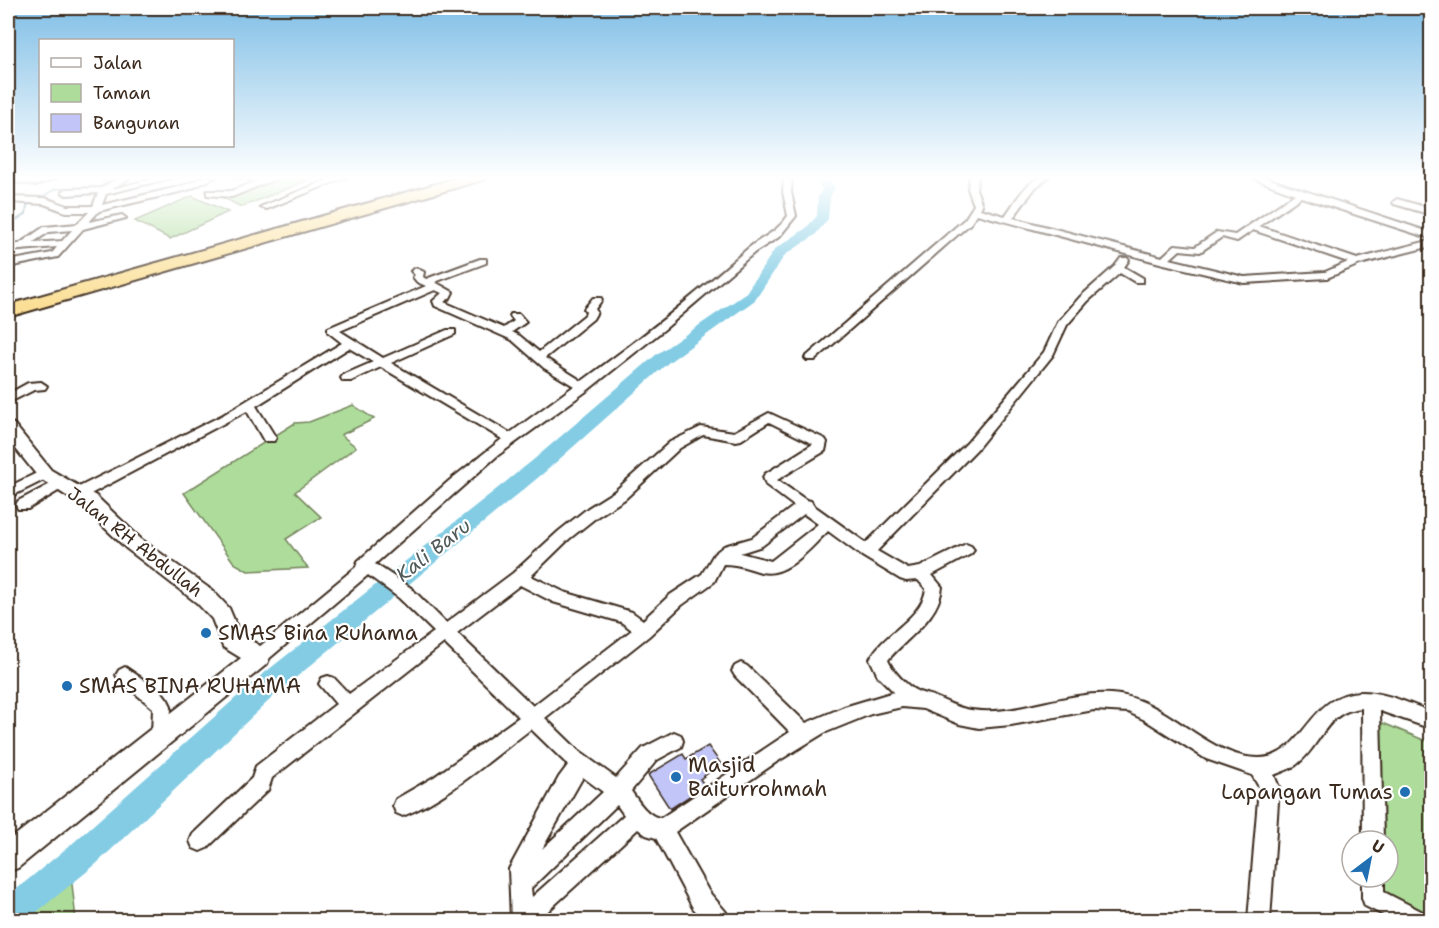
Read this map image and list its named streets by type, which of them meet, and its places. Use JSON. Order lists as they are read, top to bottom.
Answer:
{
  "streets": {
    "street": ["Jalan RH Abdullah"]
  },
  "water": ["Kali Baru"],
  "places": [
    "SMAS Bina Ruhama",
    "SMAS BINA RUHAMA",
    "Masjid Baiturrohmah",
    "Lapangan Tumas"
  ],
  "legend": ["Jalan", "Taman", "Bangunan"],
  "north": "top right"
}
